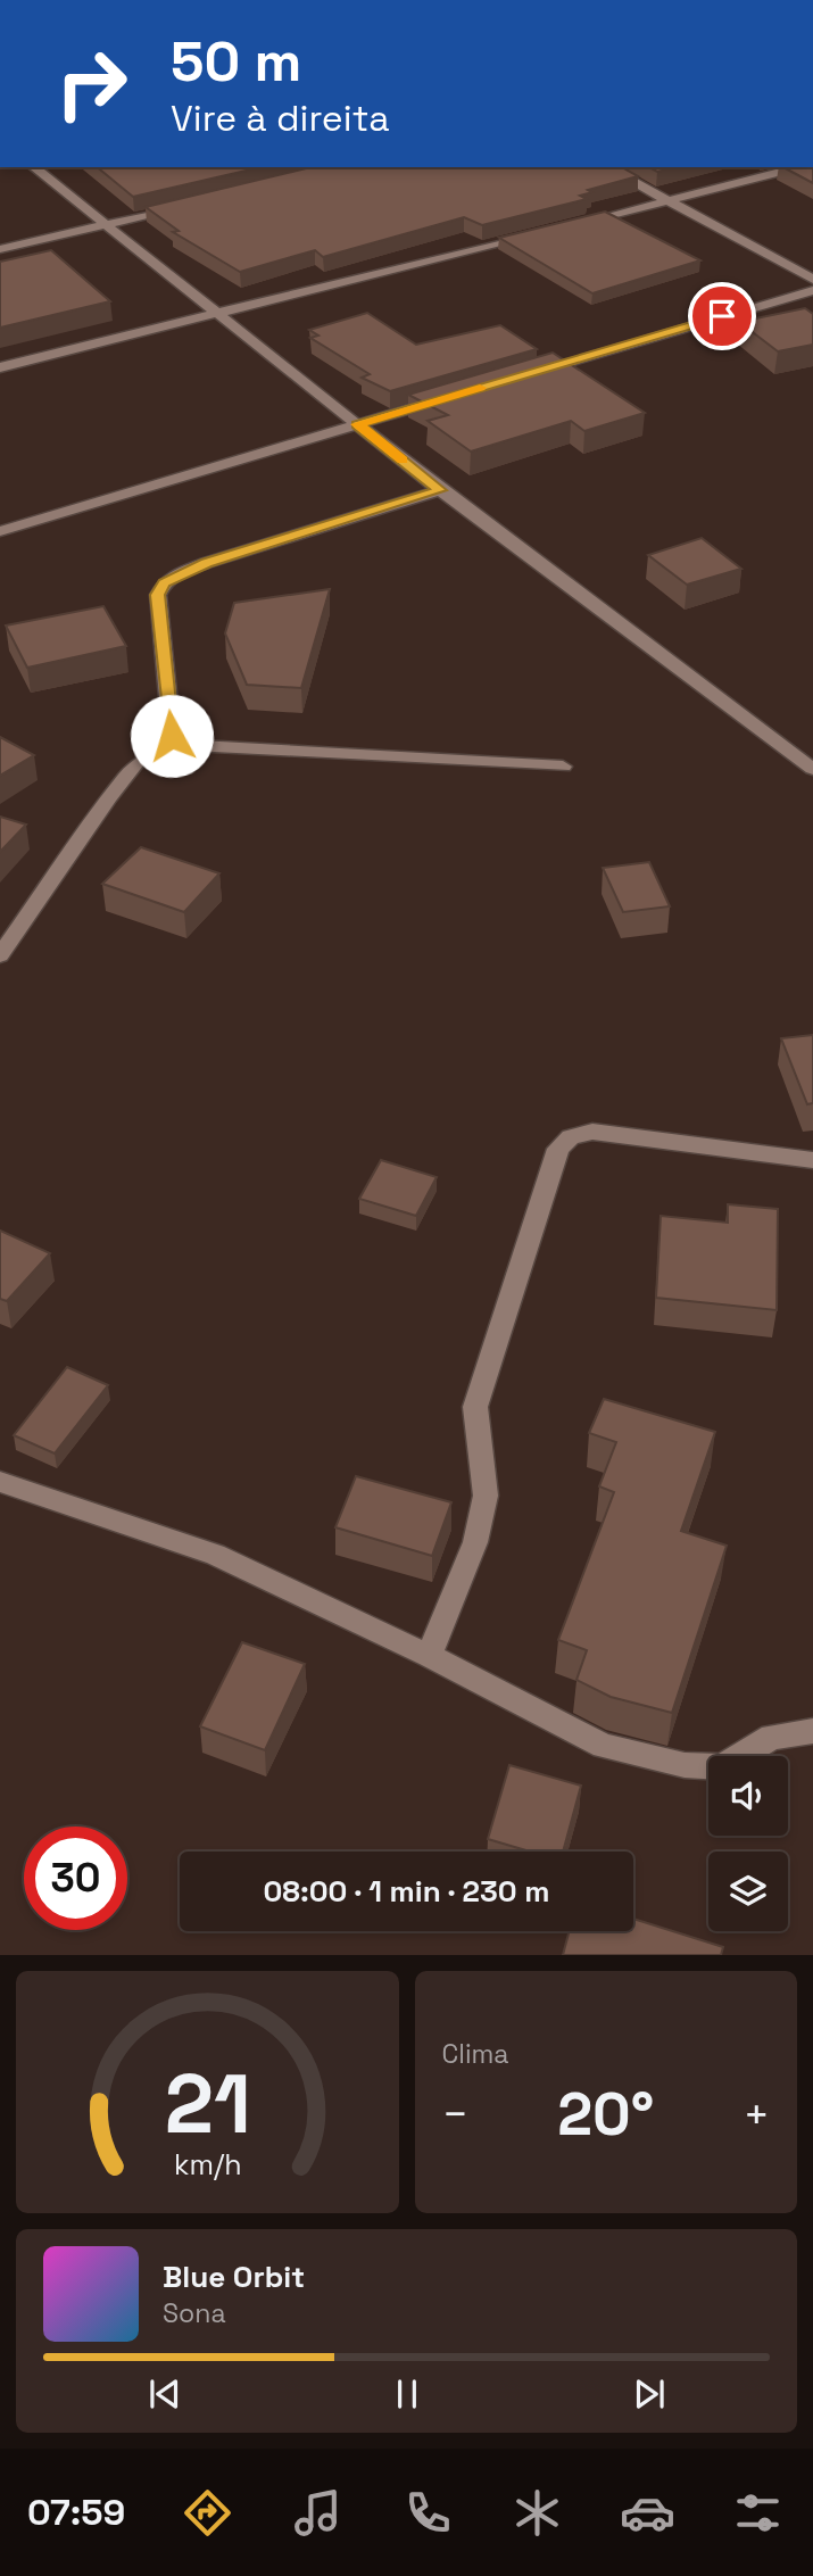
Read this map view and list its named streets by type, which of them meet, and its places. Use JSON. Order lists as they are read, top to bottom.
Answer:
{
  "page": {
    "turn": ["50 m", "Vire à direita"],
    "limit": "30",
    "trip": "08:00 · 1 min · 230 m",
    "tile": "Clima",
    "heat": ["−", "20°", "+"],
    "song": ["Blue Orbit", "Sona"],
    "tabs": "07:59",
    "gauge": ["21", "km/h"]
  }
}
